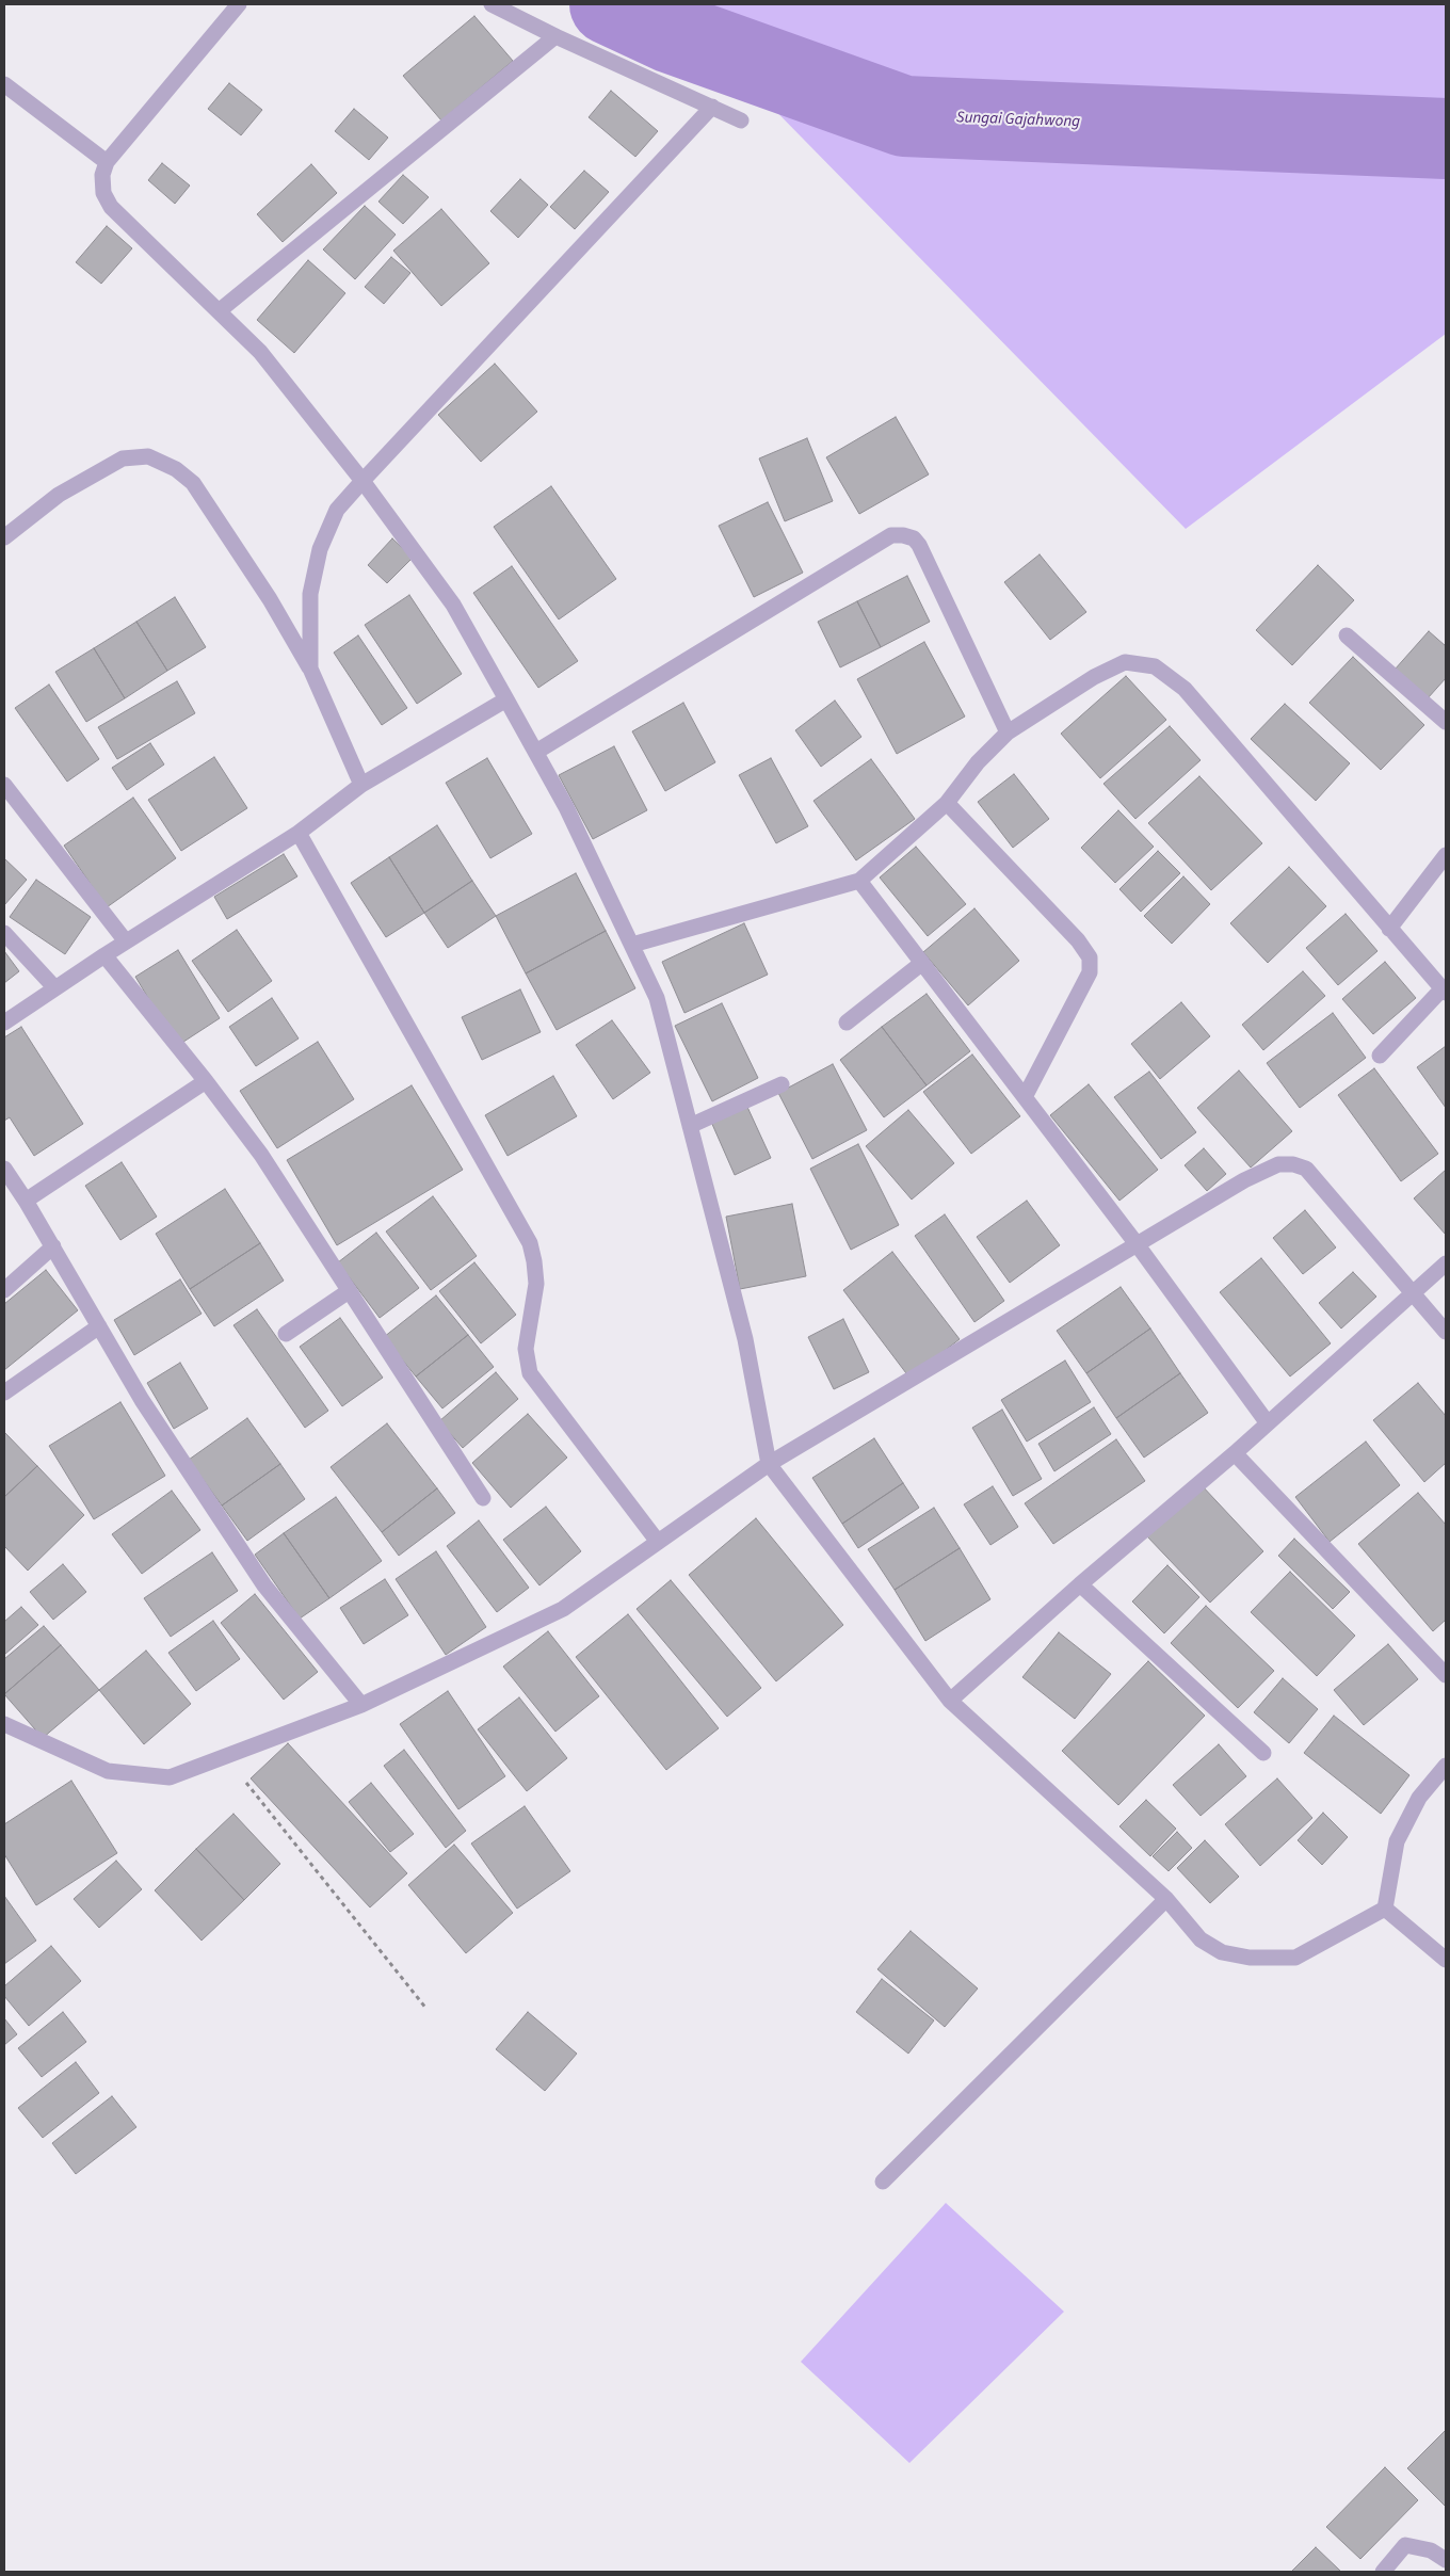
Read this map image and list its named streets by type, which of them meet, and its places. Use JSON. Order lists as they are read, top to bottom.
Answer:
{
  "water": ["Sungai Gajahwong"]
}
